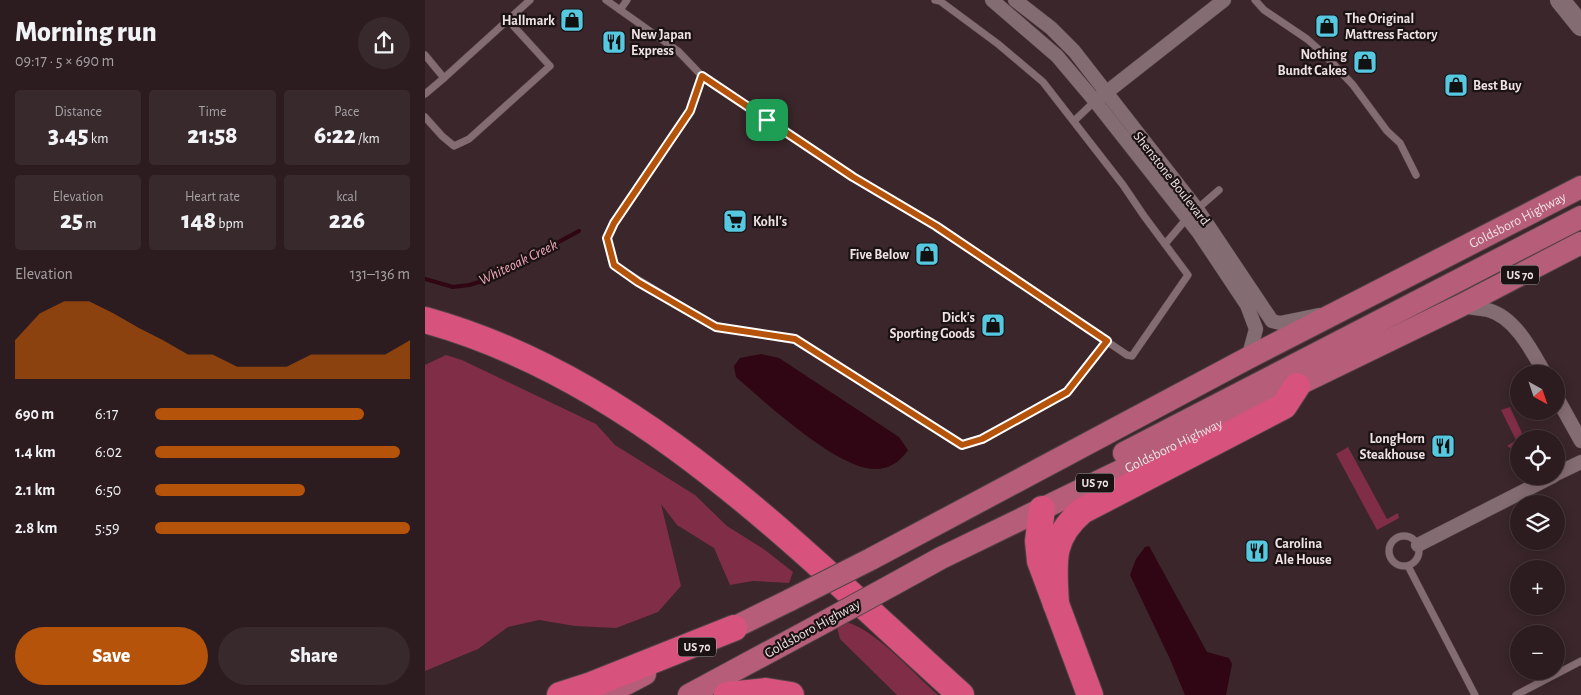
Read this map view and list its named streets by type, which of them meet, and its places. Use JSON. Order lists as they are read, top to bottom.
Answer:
{
  "streets": {
    "main road": ["Goldsboro Highway", "US 70"],
    "street": ["Shenstone Boulevard"]
  },
  "crossings": [
    ["Shenstone Boulevard", "Goldsboro Highway"],
    ["Goldsboro Highway", "US 70"]
  ],
  "water": ["Whiteoak Creek"],
  "places": {
    "shop": [
      "Hallmark",
      "The Original Mattress Factory",
      "Nothing Bundt Cakes",
      "Best Buy",
      "Five Below",
      "Dick's Sporting Goods"
    ],
    "restaurant": ["New Japan Express", "LongHorn Steakhouse", "Carolina Ale House"],
    "supermarket": ["Kohl's"]
  },
  "north": "bottom right",
  "page": {
    "heading": ["Morning run", "09:17 · 5 × 690 m"],
    "stats": [
      ["Distance", "3.45 km"],
      ["Time", "21:58"],
      ["Pace", "6:22 /km"],
      ["Elevation", "25 m"],
      ["Heart rate", "148 bpm"],
      ["kcal", "226"]
    ],
    "chart": ["Elevation", "131–136 m"],
    "map_buttons": ["+", "−"],
    "list": [
      {
        "name": "690 m",
        "note": "6:17"
      },
      {
        "name": "1.4 km",
        "note": "6:02"
      },
      {
        "name": "2.1 km",
        "note": "6:50"
      },
      {
        "name": "2.8 km",
        "note": "5:59"
      }
    ],
    "buttons": ["Save", "Share"]
  }
}
